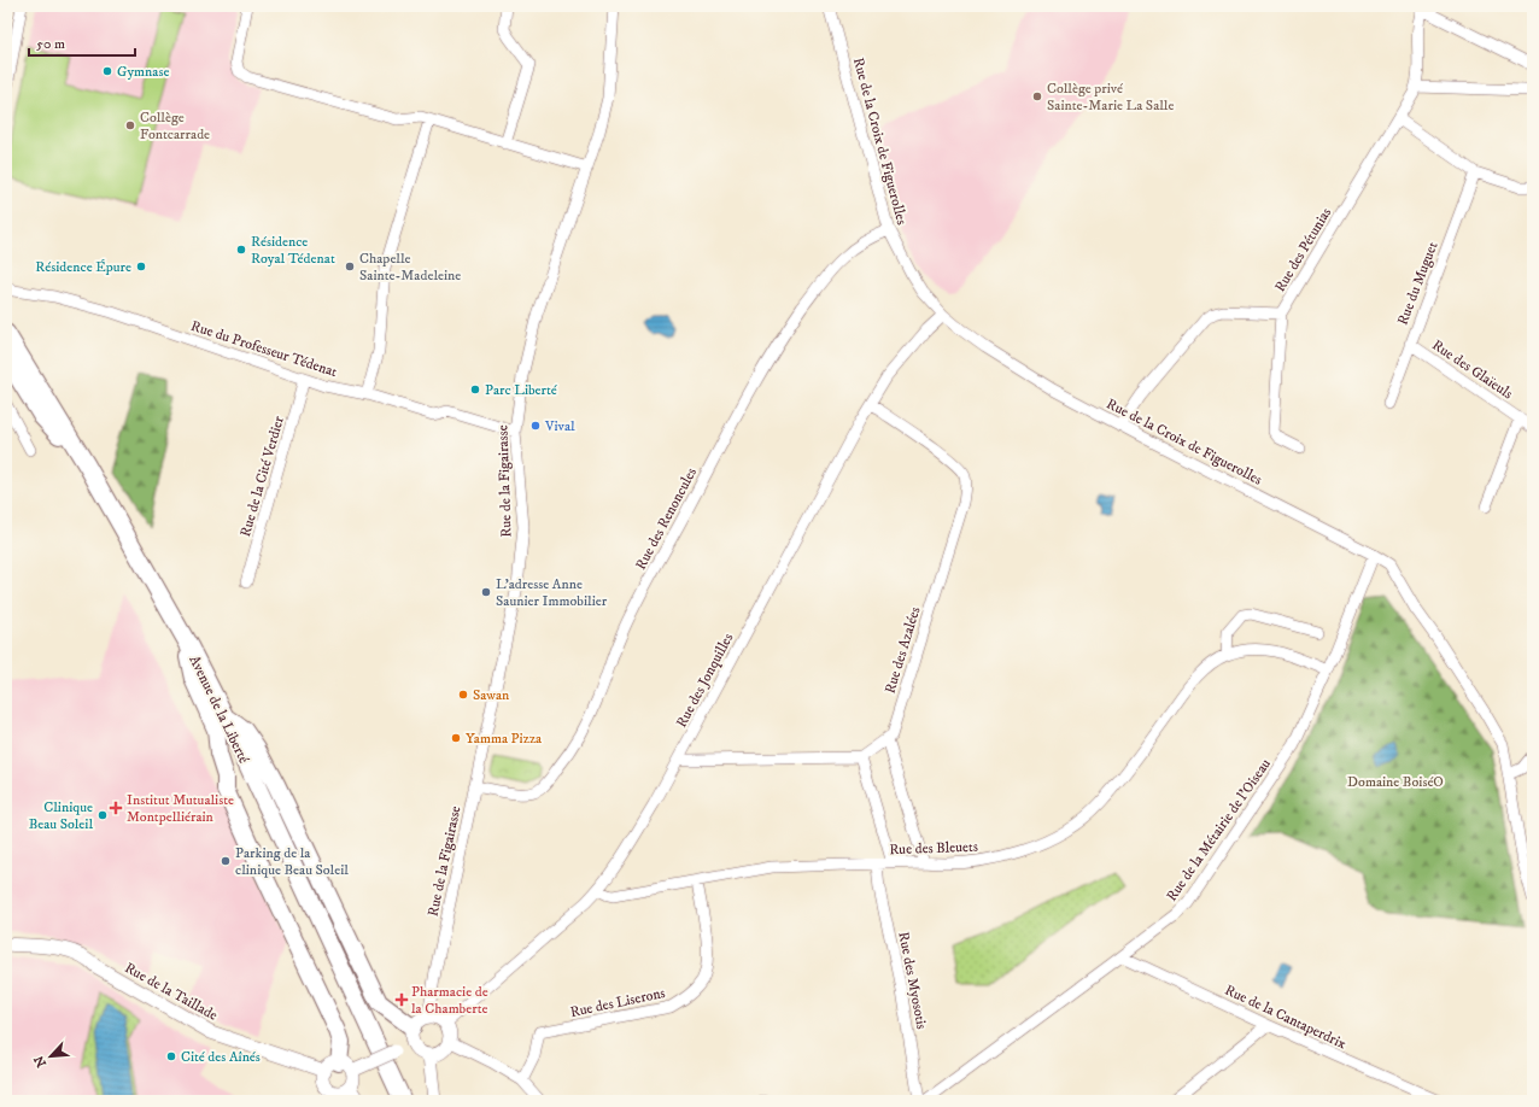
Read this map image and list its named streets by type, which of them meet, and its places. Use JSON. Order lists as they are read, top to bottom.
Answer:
{
  "streets": {
    "main road": ["Avenue de la Liberté"],
    "street": [
      "Rue de la Croix de Figuerolles",
      "Rue des Pétunias",
      "Rue du Muguet",
      "Rue du Professeur Tédenat",
      "Rue des Glaïeuls",
      "Rue de la Cité Verdier",
      "Rue de la Figairasse",
      "Rue des Renoncules",
      "Rue des Azalées",
      "Rue des Jonquilles",
      "Rue de la Métairie de l'Oiseau",
      "Rue des Bleuets",
      "Rue des Myosotis",
      "Rue de la Taillade",
      "Rue des Liserons",
      "Rue de la Cantaperdrix"
    ]
  },
  "crossings": [
    ["Rue de la Croix de Figuerolles", "Rue des Pétunias"],
    ["Rue de la Croix de Figuerolles", "Rue des Renoncules"],
    ["Rue de la Croix de Figuerolles", "Rue des Jonquilles"],
    ["Rue de la Croix de Figuerolles", "Rue de la Métairie de l'Oiseau"],
    ["Rue du Muguet", "Rue des Glaïeuls"],
    ["Rue du Professeur Tédenat", "Rue de la Cité Verdier"],
    ["Rue du Professeur Tédenat", "Rue de la Figairasse"],
    ["Rue de la Figairasse", "Rue des Renoncules"],
    ["Rue de la Figairasse", "Rue des Jonquilles"],
    ["Rue des Azalées", "Rue des Jonquilles"],
    ["Rue des Jonquilles", "Rue des Bleuets"],
    ["Rue de la Métairie de l'Oiseau", "Rue des Bleuets"],
    ["Rue de la Métairie de l'Oiseau", "Rue de la Cantaperdrix"],
    ["Rue des Bleuets", "Rue des Myosotis"],
    ["Rue des Bleuets", "Rue des Liserons"]
  ],
  "parks": ["Domaine BoiséO"],
  "places": {
    "other": [
      "Gymnase",
      "Collège privé Sainte-Marie La Salle",
      "Collège Fontcarrade",
      "Résidence Royal Tédenat",
      "Résidence Épure",
      "Chapelle Sainte-Madeleine",
      "Parc Liberté",
      "Vival",
      "L'adresse Anne Saunier Immobilier",
      "Sawan",
      "Yamma Pizza",
      "Clinique Beau Soleil",
      "Parking de la clinique Beau Soleil",
      "Cité des Aînés"
    ],
    "health": ["Institut Mutualiste Montpelliérain", "Pharmacie de la Chamberte"]
  },
  "scale_bar": "50 m",
  "north": "bottom left"
}
